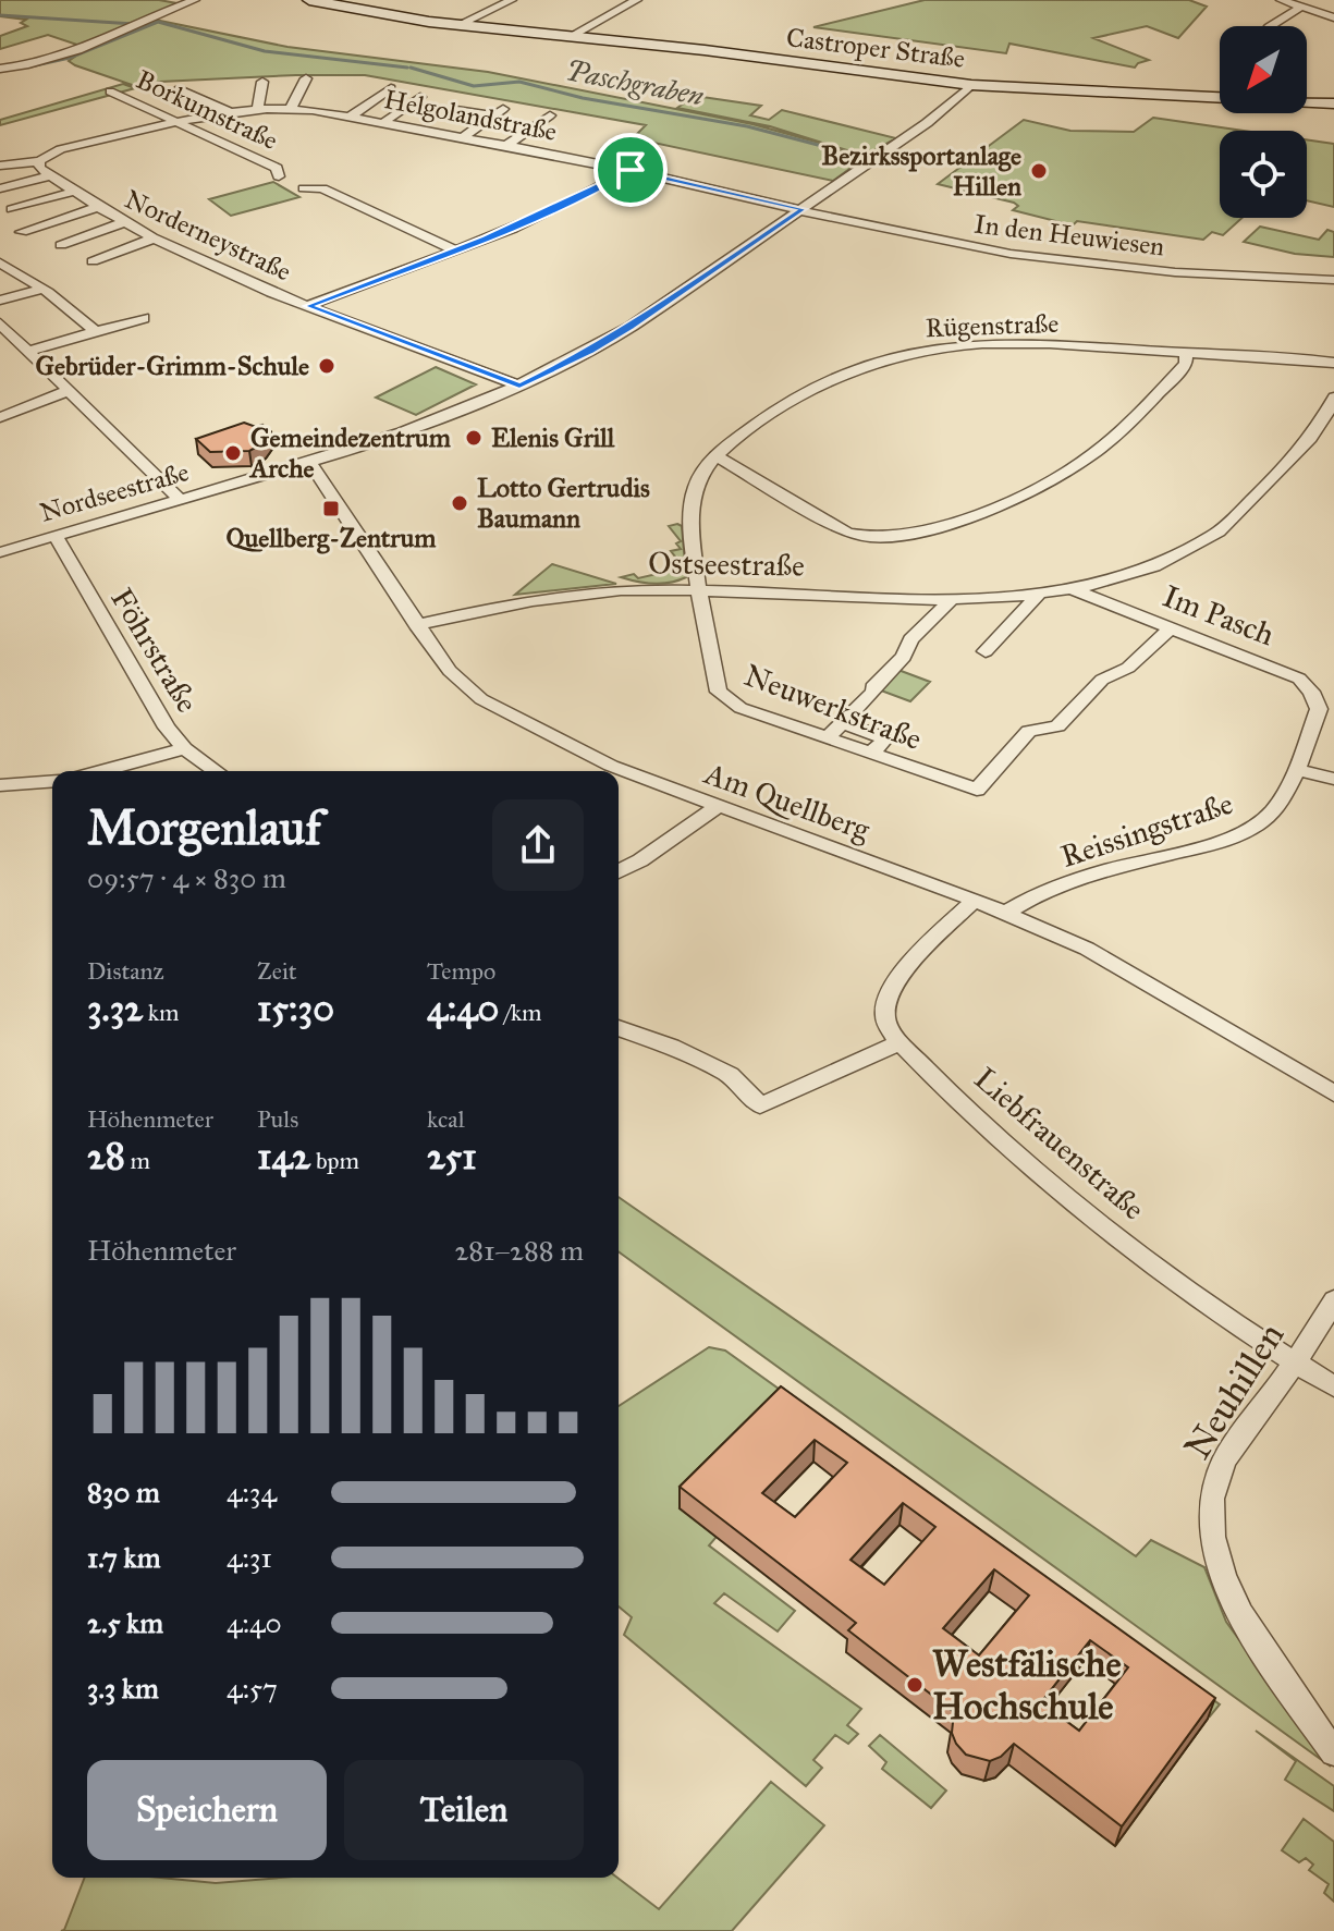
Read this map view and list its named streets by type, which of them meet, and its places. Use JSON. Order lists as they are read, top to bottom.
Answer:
{
  "streets": {
    "main road": ["Castroper Straße"],
    "street": [
      "Borkumstraße",
      "Helgolandstraße",
      "Norderneystraße",
      "In den Heuwiesen",
      "Rügenstraße",
      "Nordseestraße",
      "Ostseestraße",
      "Im Pasch",
      "Föhrstraße",
      "Neuwerkstraße",
      "Am Quellberg",
      "Reissingstraße",
      "Liebfrauenstraße",
      "Neuhillen"
    ]
  },
  "crossings": [
    ["Castroper Straße", "Nordseestraße"],
    ["Borkumstraße", "Helgolandstraße"],
    ["Helgolandstraße", "In den Heuwiesen"],
    ["Helgolandstraße", "Nordseestraße"],
    ["Norderneystraße", "Nordseestraße"],
    ["In den Heuwiesen", "Nordseestraße"],
    ["Rügenstraße", "Ostseestraße"],
    ["Rügenstraße", "Neuwerkstraße"],
    ["Nordseestraße", "Föhrstraße"],
    ["Nordseestraße", "Am Quellberg"],
    ["Ostseestraße", "Im Pasch"],
    ["Ostseestraße", "Neuwerkstraße"],
    ["Ostseestraße", "Am Quellberg"],
    ["Im Pasch", "Neuwerkstraße"],
    ["Im Pasch", "Reissingstraße"],
    ["Am Quellberg", "Reissingstraße"],
    ["Am Quellberg", "Liebfrauenstraße"],
    ["Liebfrauenstraße", "Neuhillen"]
  ],
  "water": ["Paschgraben"],
  "places": {
    "other": [
      "Bezirkssportanlage Hillen",
      "Gebrüder-Grimm-Schule",
      "Elenis Grill",
      "Gemeindezentrum Arche",
      "Lotto Gertrudis Baumann",
      "Westfälische Hochschule"
    ],
    "transit": ["Quellberg-Zentrum"]
  },
  "north": "bottom left",
  "page": {
    "heading": ["Morgenlauf", "09:57 · 4 × 830 m"],
    "stats": [
      ["Distanz", "3.32 km"],
      ["Zeit", "15:30"],
      ["Tempo", "4:40 /km"],
      ["Höhenmeter", "28 m"],
      ["Puls", "142 bpm"],
      ["kcal", "251"]
    ],
    "chart": ["Höhenmeter", "281–288 m"],
    "list": [
      {
        "name": "830 m",
        "note": "4:34"
      },
      {
        "name": "1.7 km",
        "note": "4:31"
      },
      {
        "name": "2.5 km",
        "note": "4:40"
      },
      {
        "name": "3.3 km",
        "note": "4:57"
      }
    ],
    "buttons": ["Speichern", "Teilen"]
  }
}
